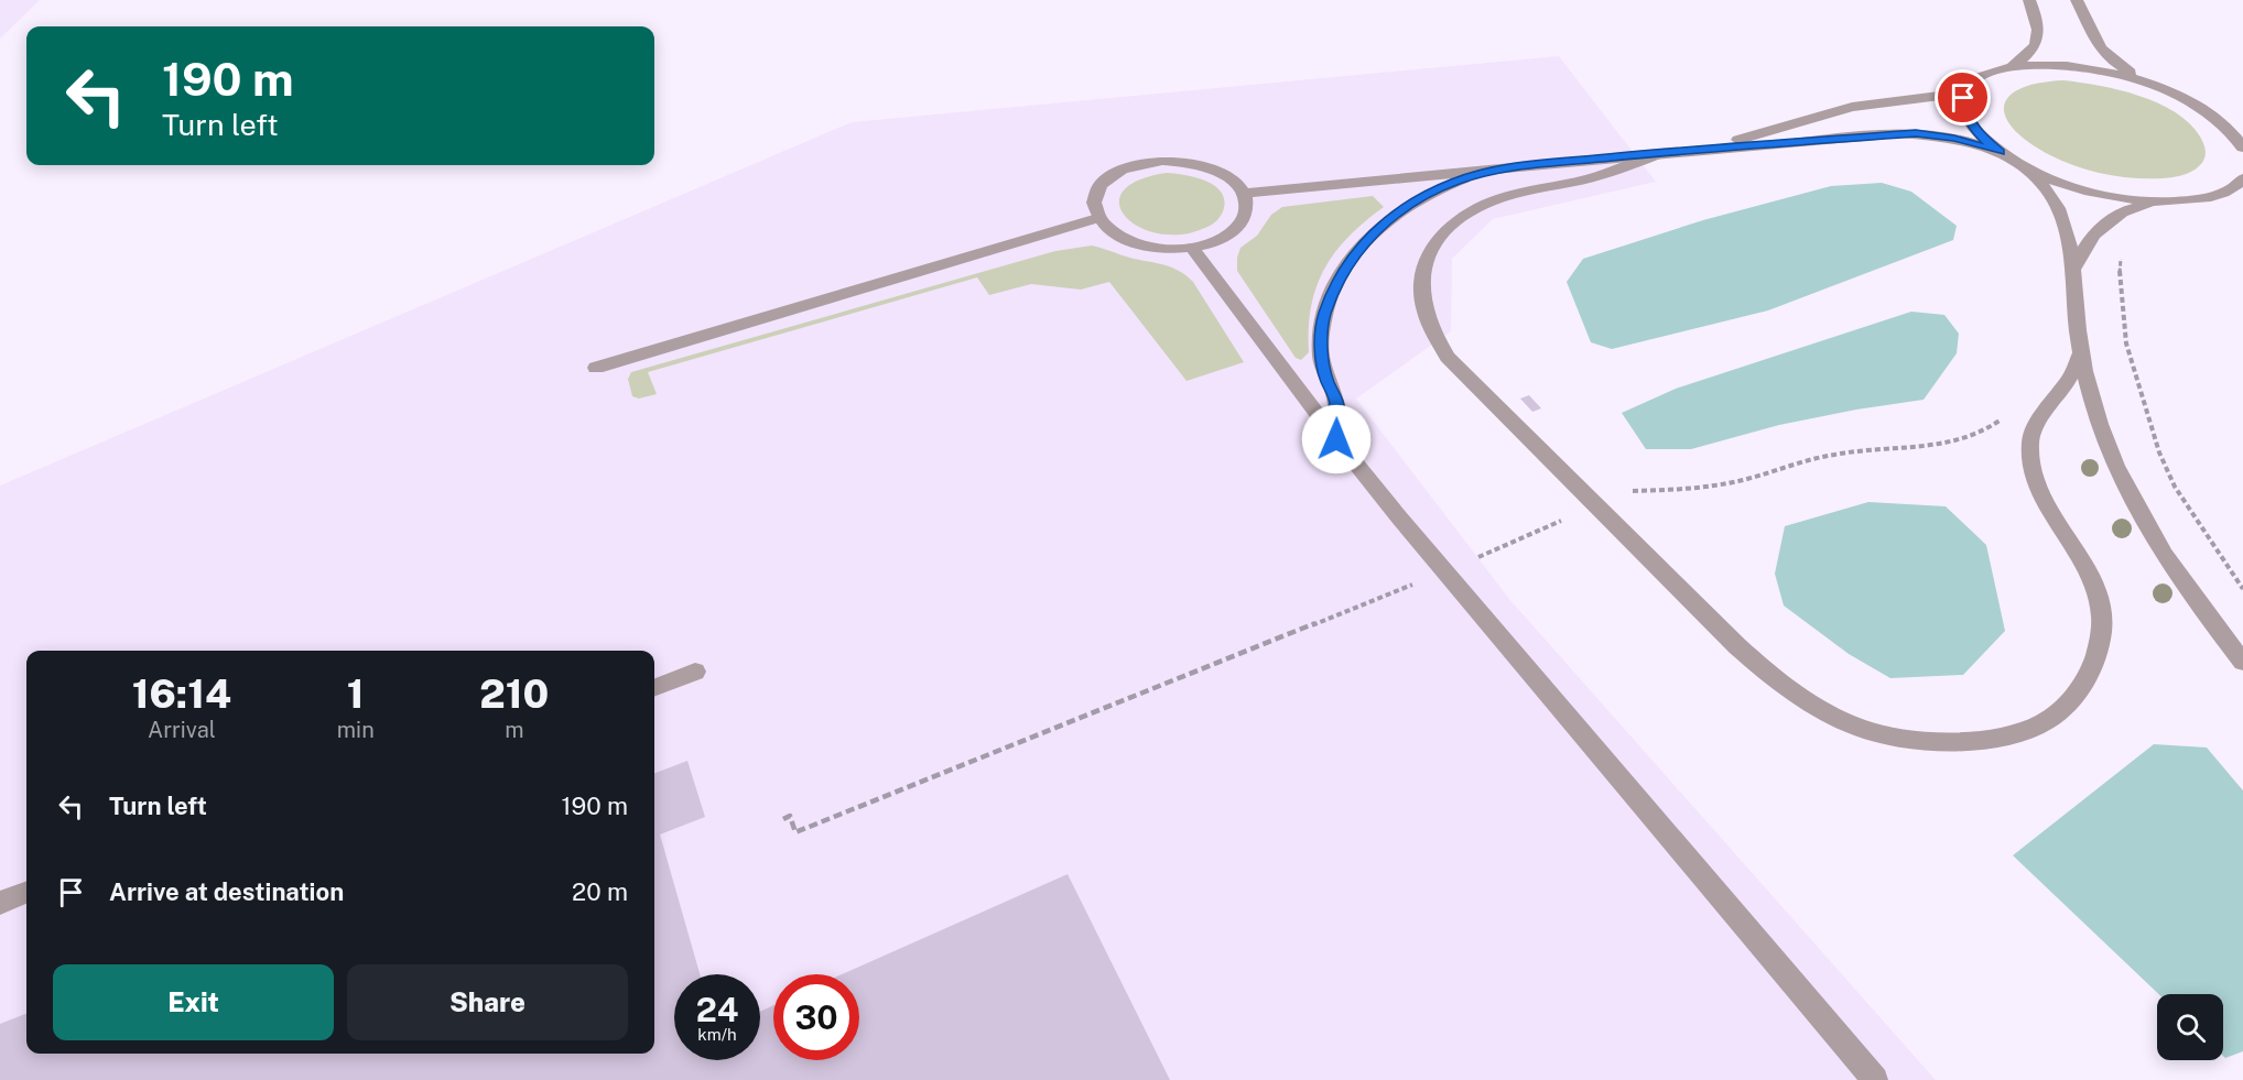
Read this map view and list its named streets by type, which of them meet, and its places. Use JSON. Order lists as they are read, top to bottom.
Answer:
{
  "page": {
    "turn": ["190 m", "Turn left"],
    "eta": [
      "16:14",
      "Arrival",
      "1",
      "min",
      "210",
      "m"
    ],
    "list": [
      {
        "name": "Turn left",
        "value": "190 m"
      },
      {
        "name": "Arrive at destination",
        "value": "20 m"
      }
    ],
    "buttons": ["Exit", "Share"],
    "speed": "24 km/h",
    "limit": "30"
  }
}
